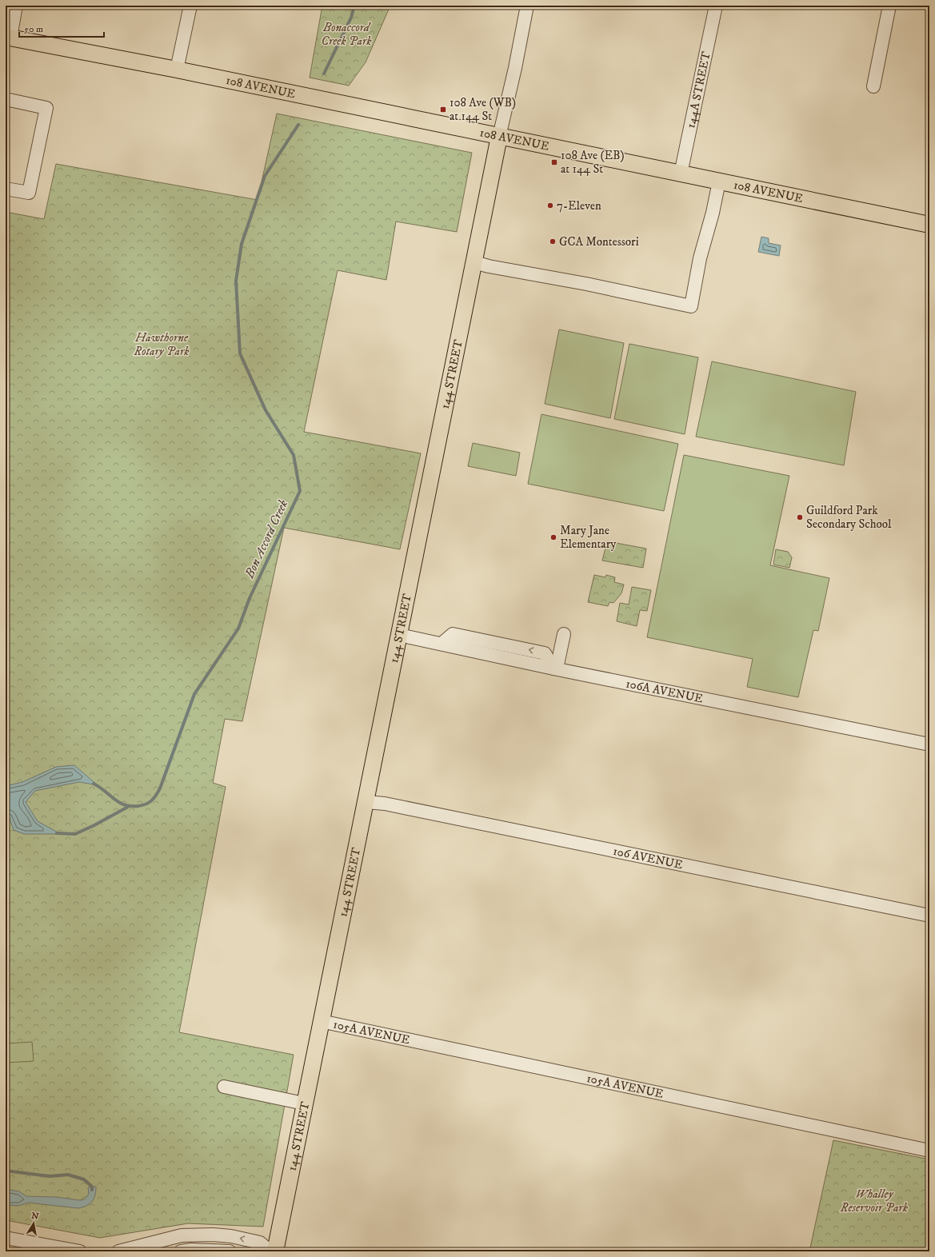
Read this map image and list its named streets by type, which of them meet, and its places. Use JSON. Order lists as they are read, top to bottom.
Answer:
{
  "streets": {
    "main road": ["108 AVENUE", "144 STREET"],
    "street": [
      "144A STREET",
      "106A AVENUE",
      "106 AVENUE",
      "105A AVENUE"
    ]
  },
  "crossings": [
    ["108 AVENUE", "144A STREET"],
    ["108 AVENUE", "144 STREET"],
    ["144 STREET", "106A AVENUE"],
    ["144 STREET", "106 AVENUE"],
    ["144 STREET", "105A AVENUE"]
  ],
  "water": ["Bon Accord Creek"],
  "parks": ["Bonaccord Creek Park", "Hawthorne Rotary Park", "Whalley Reservoir Park"],
  "places": {
    "transit": ["108 Ave (WB) at 144 St", "108 Ave (EB) at 144 St"],
    "other": [
      "7-Eleven",
      "GCA Montessori",
      "Guildford Park Secondary School",
      "Mary Jane Elementary"
    ]
  },
  "scale_bar": "50 m",
  "north": "top"
}
